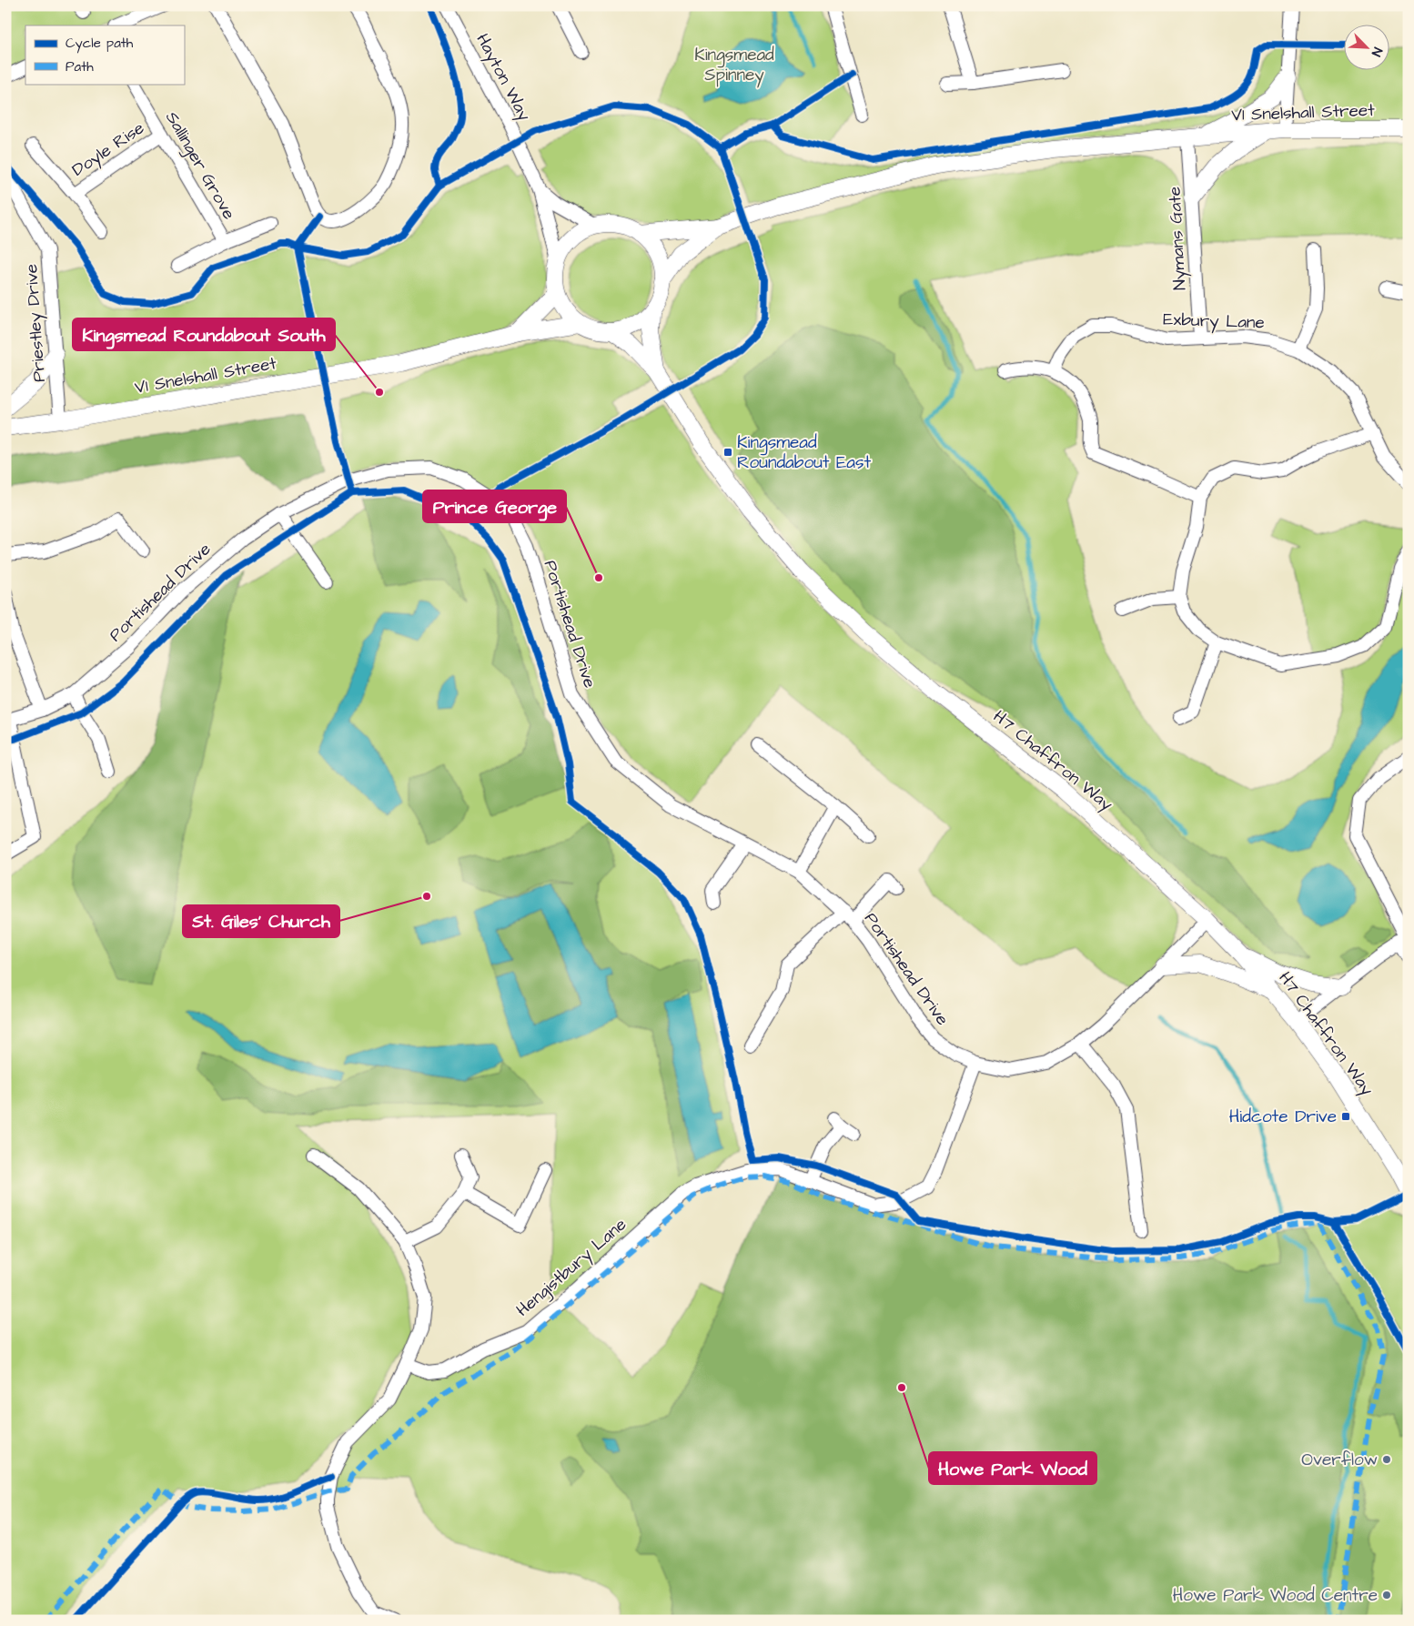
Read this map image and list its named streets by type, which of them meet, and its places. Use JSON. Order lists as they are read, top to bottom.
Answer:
{
  "streets": {
    "street": [
      "Hayton Way",
      "V1 Snelshall Street",
      "Doyle Rise",
      "Sallinger Grove",
      "Nymans Gate",
      "Exbury Lane",
      "Priestley Drive",
      "Portishead Drive",
      "H7 Chaffron Way",
      "Hengistbury Lane"
    ]
  },
  "crossings": [
    ["Hayton Way", "V1 Snelshall Street"],
    ["Hayton Way", "H7 Chaffron Way"],
    ["V1 Snelshall Street", "Nymans Gate"],
    ["V1 Snelshall Street", "Priestley Drive"],
    ["V1 Snelshall Street", "H7 Chaffron Way"],
    ["Doyle Rise", "Sallinger Grove"],
    ["Nymans Gate", "Exbury Lane"],
    ["Portishead Drive", "H7 Chaffron Way"],
    ["Portishead Drive", "Hengistbury Lane"]
  ],
  "parks": ["Kingsmead Spinney"],
  "places": {
    "other": [
      "Kingsmead Roundabout South",
      "Prince George",
      "St. Giles’ Church",
      "Howe Park Wood",
      "Overflow",
      "Howe Park Wood Centre"
    ],
    "transit": ["Kingsmead Roundabout East", "Hidcote Drive"]
  },
  "legend": ["Cycle path", "Path"],
  "north": "bottom right"
}
